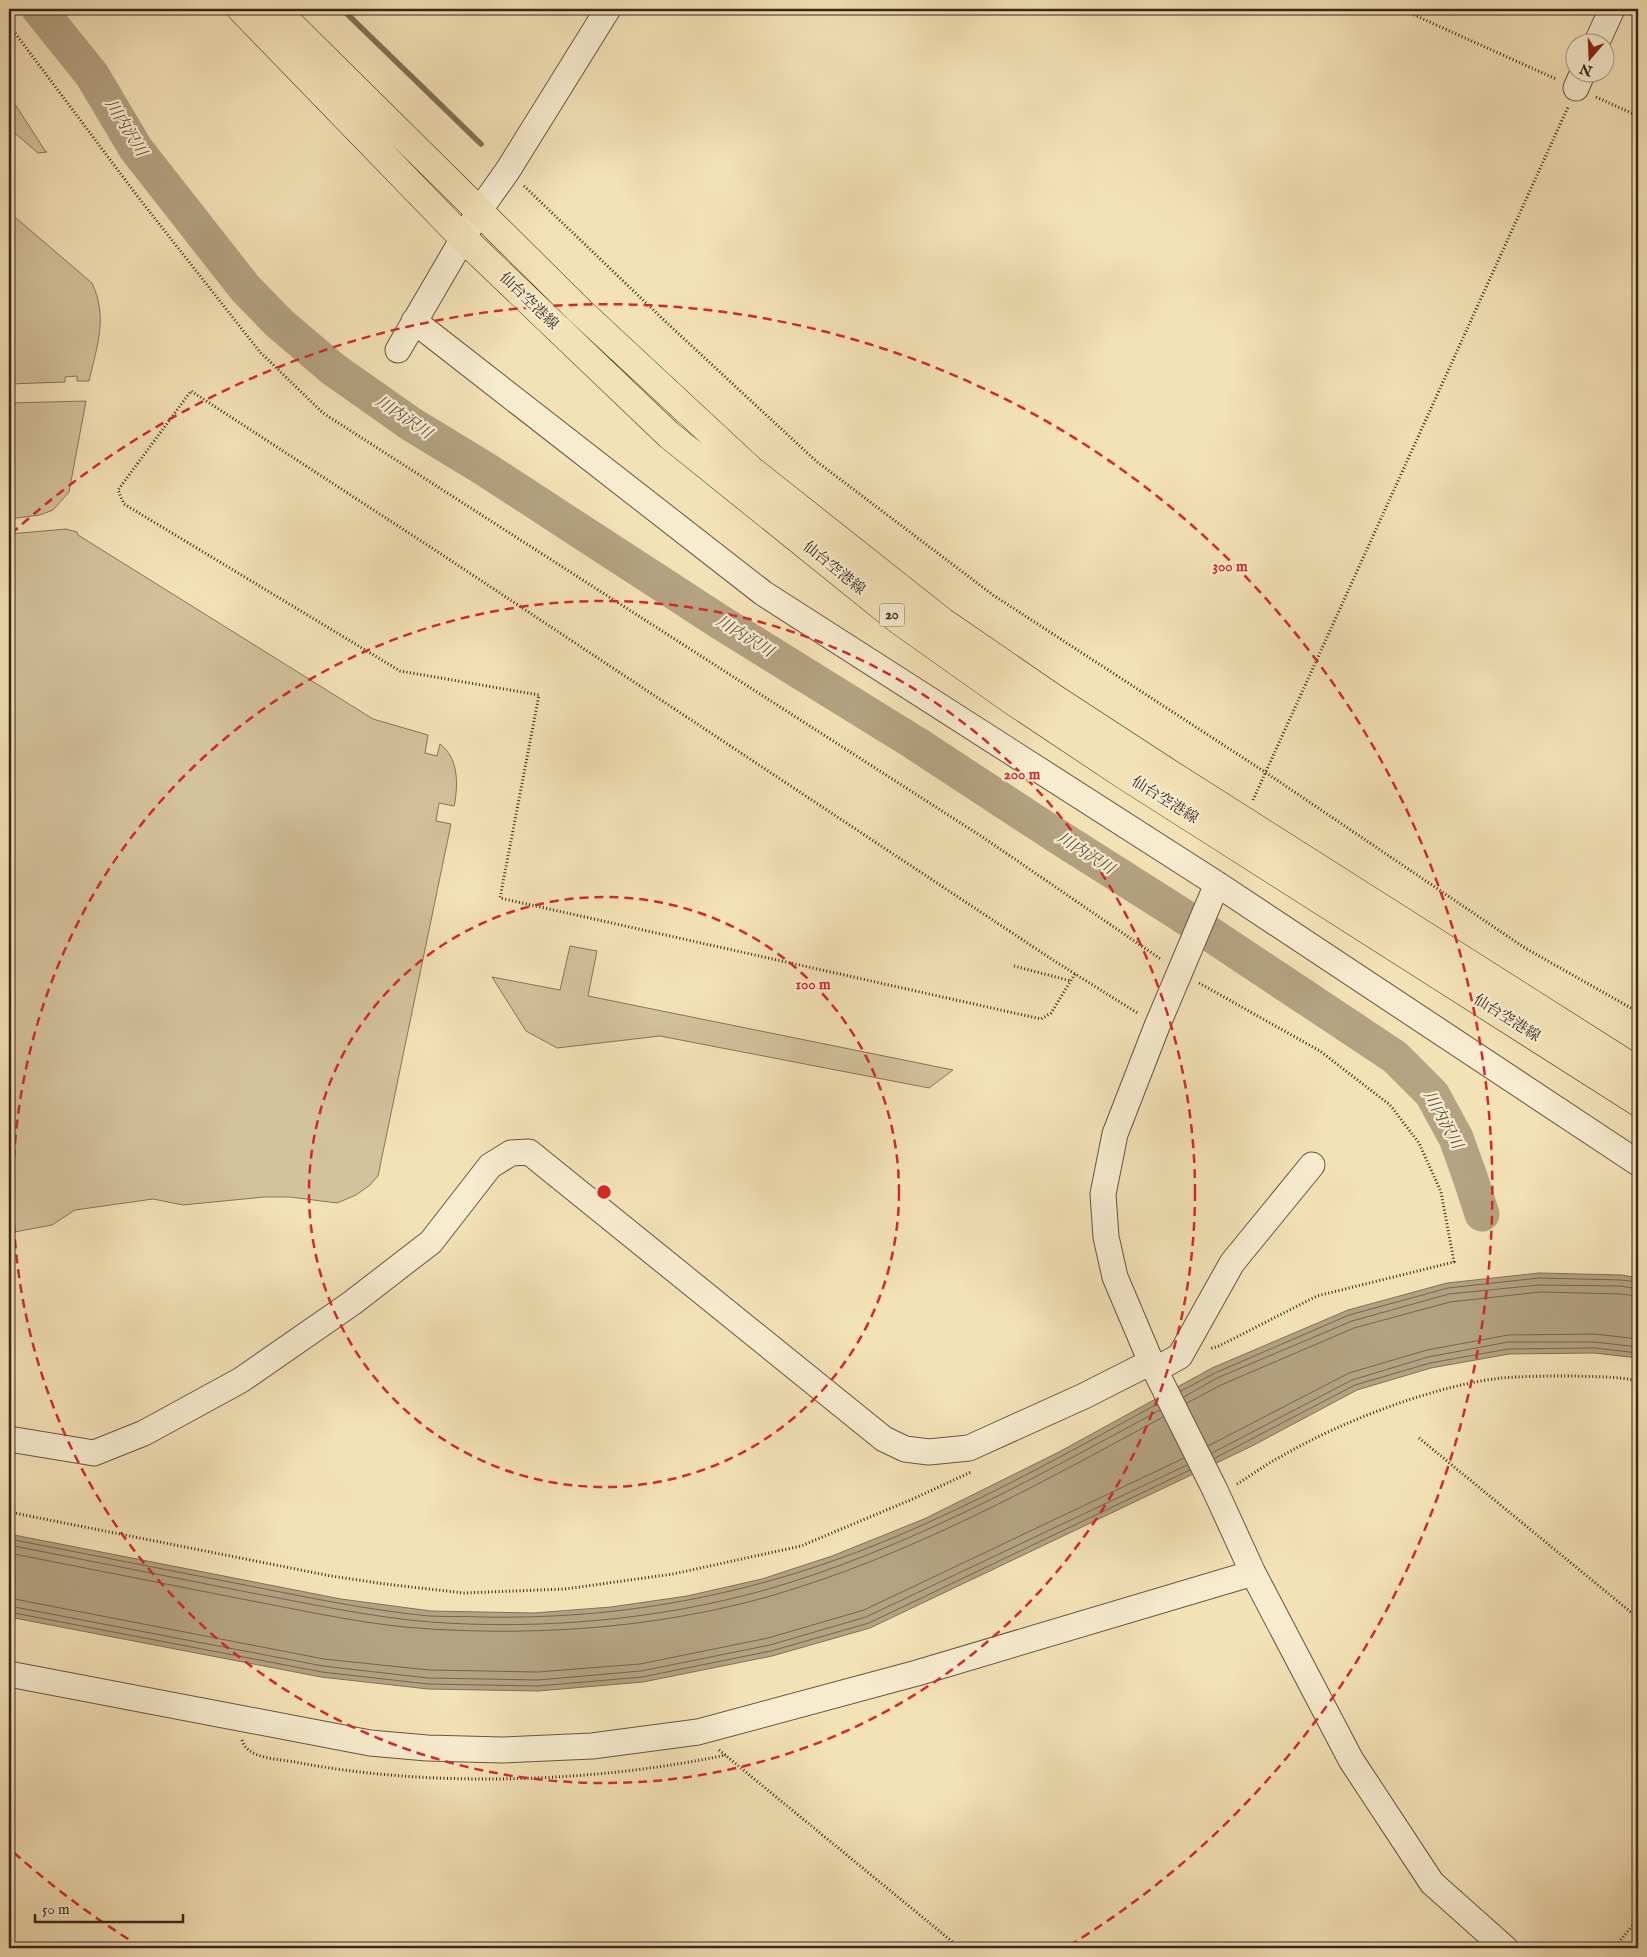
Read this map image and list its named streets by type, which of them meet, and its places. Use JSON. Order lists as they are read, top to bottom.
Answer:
{
  "streets": {
    "main road": ["仙台空港線", "20"]
  },
  "water": ["川内沢川"],
  "scale_bar": "50 m",
  "north": "bottom",
  "rings": ["300 m", "200 m", "100 m"]
}
